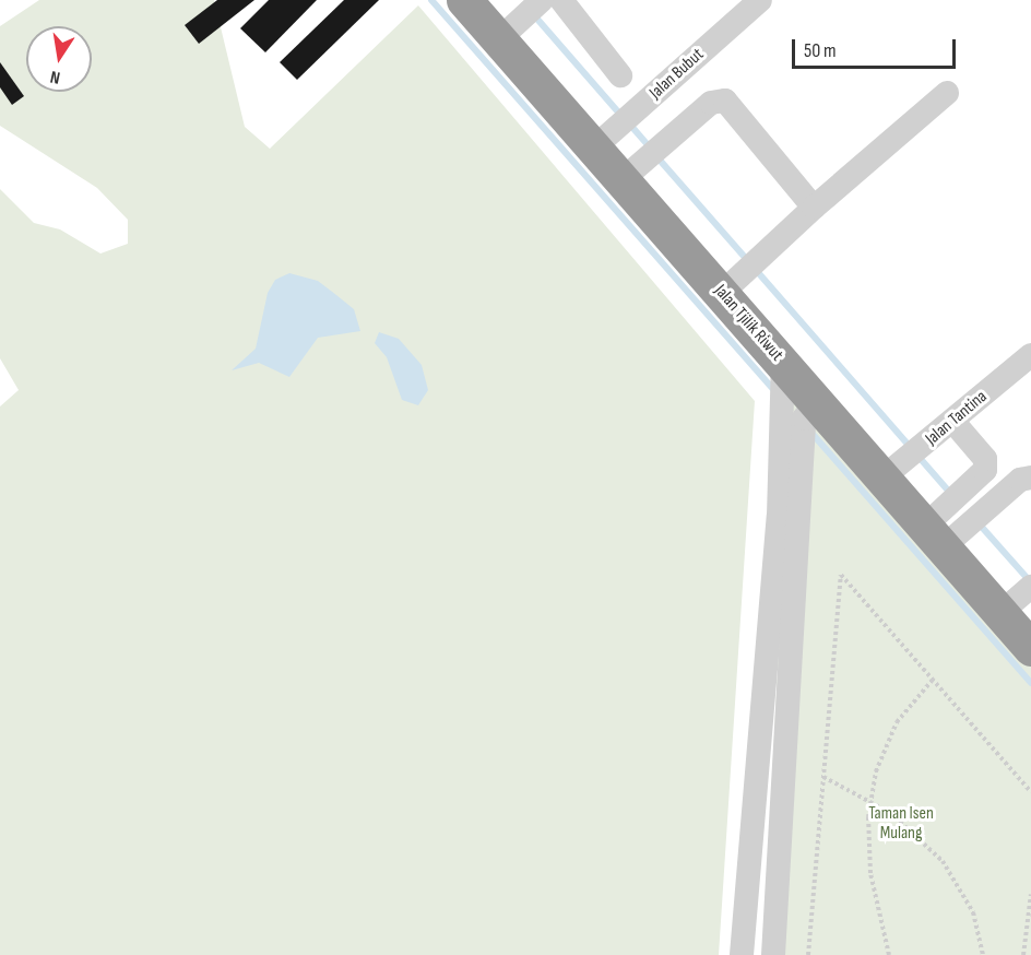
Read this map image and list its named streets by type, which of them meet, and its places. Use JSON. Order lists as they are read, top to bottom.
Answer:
{
  "streets": {
    "highway": ["Jalan Tjilik Riwut"],
    "street": ["Jalan Bubut", "Jalan Tantina"]
  },
  "crossings": [
    ["Jalan Bubut", "Jalan Tjilik Riwut"],
    ["Jalan Tjilik Riwut", "Jalan Tantina"]
  ],
  "parks": ["Taman Isen Mulang"],
  "scale_bar": "50 m",
  "north": "bottom"
}
